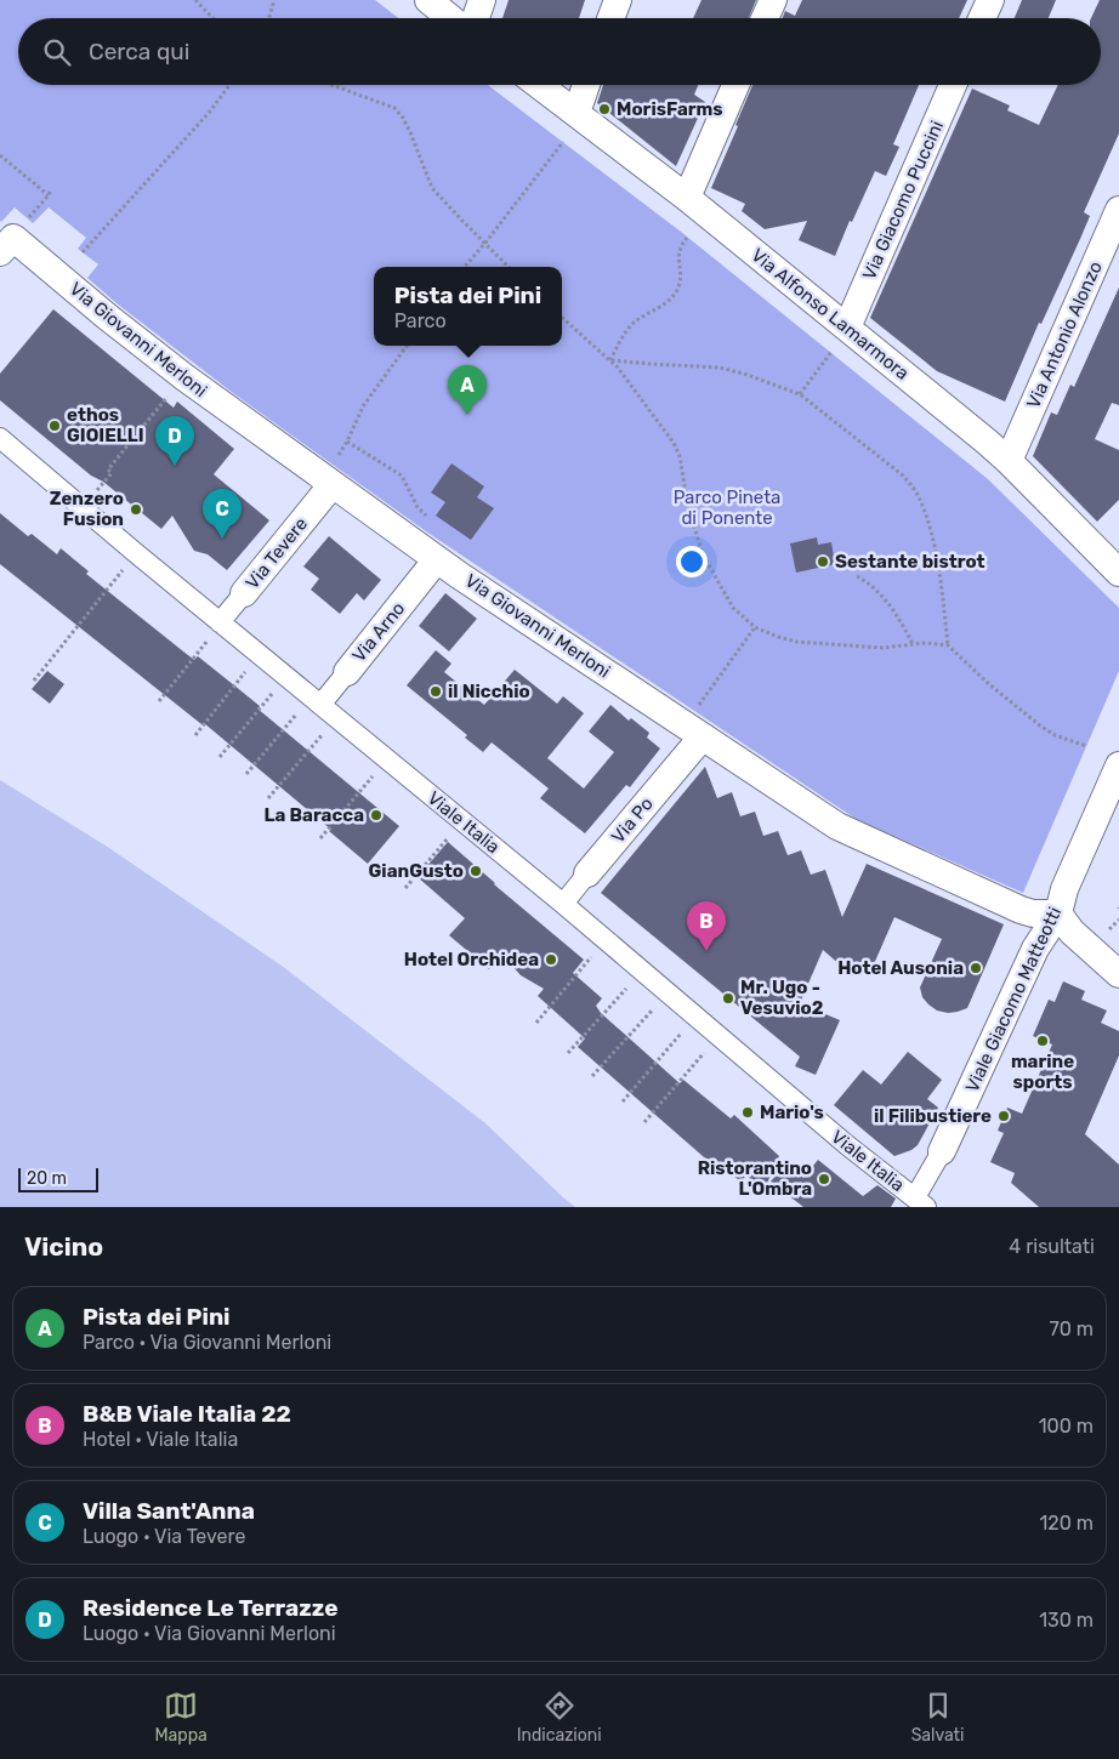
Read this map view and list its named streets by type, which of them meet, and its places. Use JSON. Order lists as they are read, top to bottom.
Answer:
{
  "streets": {
    "street": [
      "Via Giacomo Puccini",
      "Via Alfonso Lamarmora",
      "Via Antonio Alonzo",
      "Via Giovanni Merloni",
      "Via Tevere",
      "Via Arno",
      "Via Po",
      "Viale Italia",
      "Viale Giacomo Matteotti"
    ]
  },
  "crossings": [
    ["Via Giacomo Puccini", "Via Alfonso Lamarmora"],
    ["Via Alfonso Lamarmora", "Via Antonio Alonzo"],
    ["Via Giovanni Merloni", "Via Tevere"],
    ["Via Giovanni Merloni", "Via Arno"],
    ["Via Giovanni Merloni", "Via Po"],
    ["Via Giovanni Merloni", "Viale Giacomo Matteotti"],
    ["Via Tevere", "Viale Italia"],
    ["Via Arno", "Viale Italia"],
    ["Via Po", "Viale Italia"],
    ["Viale Italia", "Viale Giacomo Matteotti"]
  ],
  "parks": ["Parco Pineta di Ponente"],
  "places": [
    "MorisFarms",
    "ethos GIOIELLI",
    "Zenzero Fusion",
    "Sestante bistrot",
    "il Nicchio",
    "La Baracca",
    "GianGusto",
    "Hotel Orchidea",
    "Hotel Ausonia",
    "Mr. Ugo - Vesuvio2",
    "marine sports",
    "Mario's",
    "il Filibustiere",
    "Ristorantino L'Ombra"
  ],
  "scale_bar": "20 m",
  "page": {
    "search": "Cerca qui",
    "popup": ["Pista dei Pini", "Parco"],
    "pins": [
      "A",
      "D",
      "C",
      "B"
    ],
    "scale": "20 m",
    "heading": ["Vicino", "4 risultati"],
    "list": [
      {
        "mark": "A",
        "name": "Pista dei Pini",
        "note": "Parco · Via Giovanni Merloni",
        "value": "70 m"
      },
      {
        "mark": "B",
        "name": "B&B Viale Italia 22",
        "note": "Hotel · Viale Italia",
        "value": "100 m"
      },
      {
        "mark": "C",
        "name": "Villa Sant'Anna",
        "note": "Luogo · Via Tevere",
        "value": "120 m"
      },
      {
        "mark": "D",
        "name": "Residence Le Terrazze",
        "note": "Luogo · Via Giovanni Merloni",
        "value": "130 m"
      }
    ],
    "nav": ["Mappa", "Indicazioni", "Salvati"]
  }
}
